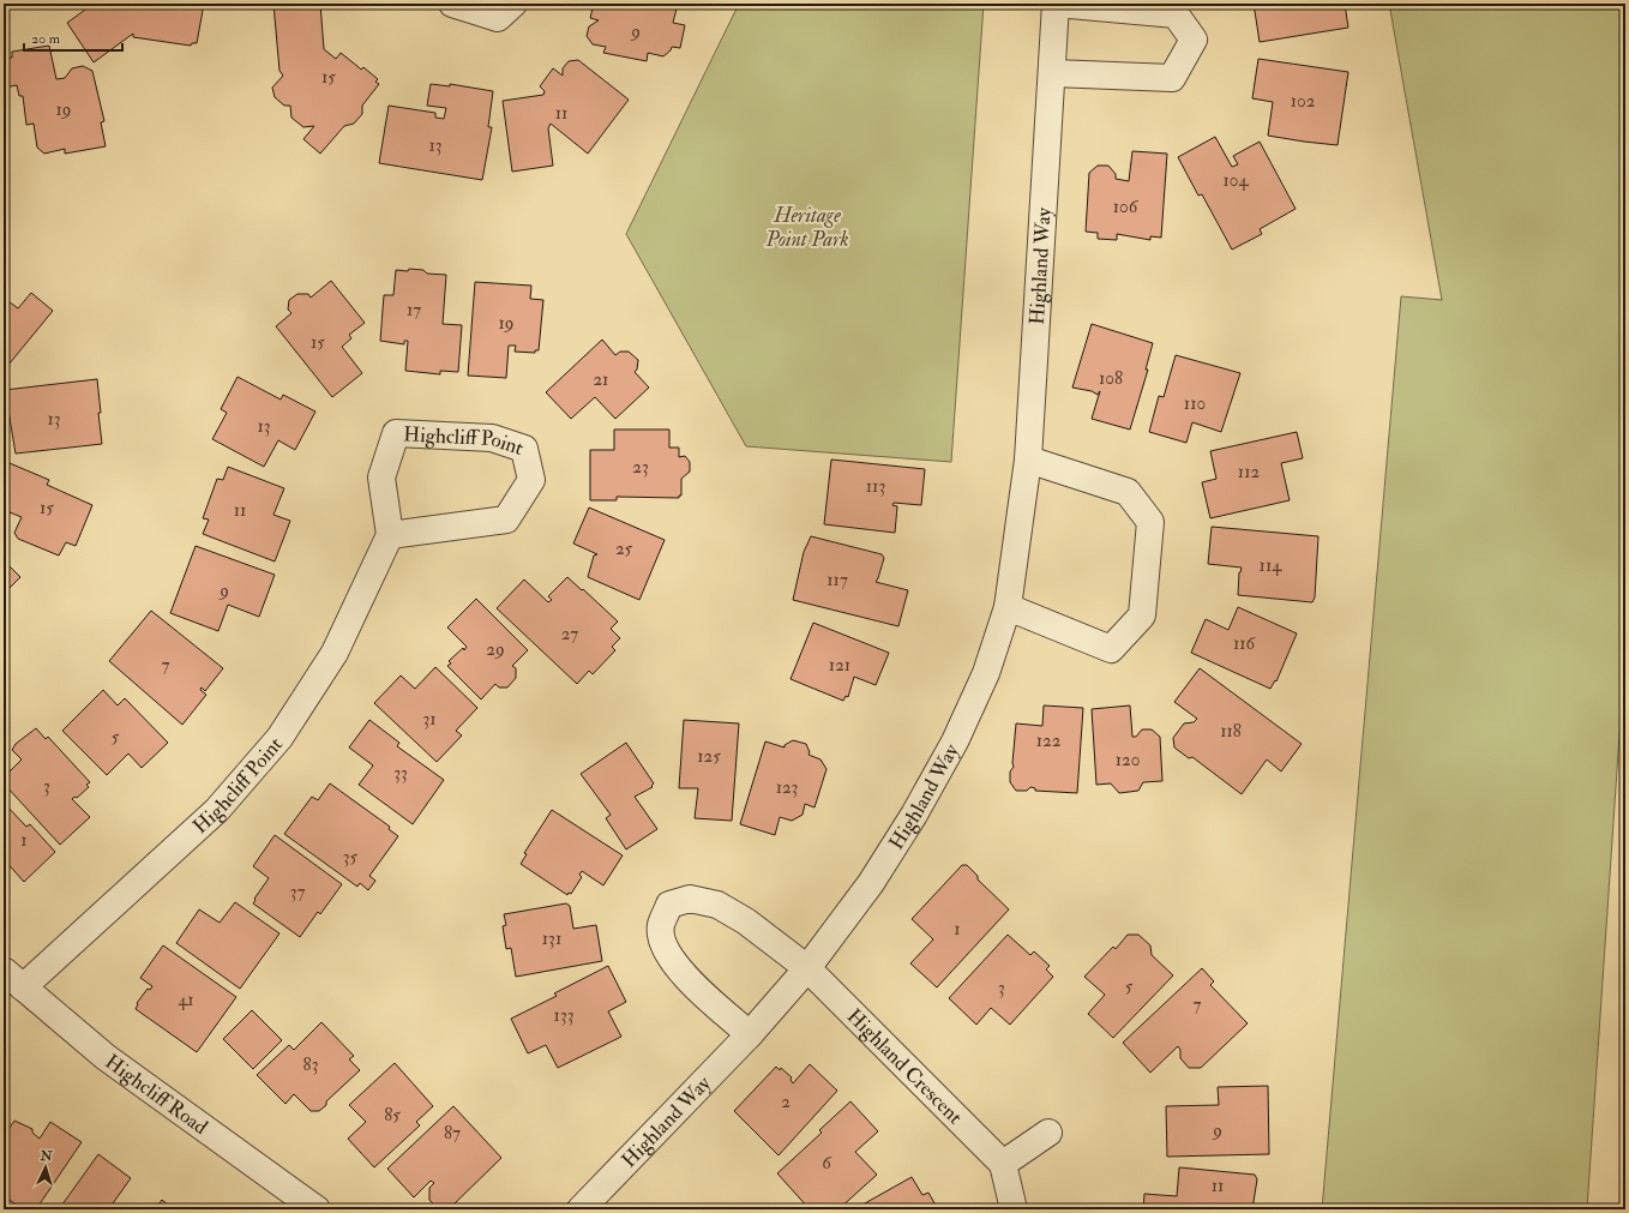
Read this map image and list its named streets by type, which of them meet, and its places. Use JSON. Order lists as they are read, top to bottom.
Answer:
{
  "streets": {
    "street": [
      "Highland Way",
      "Highcliff Point",
      "Highland Crescent",
      "Highcliff Road"
    ]
  },
  "crossings": [
    ["Highland Way", "Highland Crescent"],
    ["Highcliff Point", "Highcliff Road"]
  ],
  "parks": ["Heritage Point Park"],
  "house_numbers": [
    "9",
    "15",
    "102",
    "19",
    "11",
    "13",
    "104",
    "106",
    "17",
    "19",
    "15",
    "108",
    "21",
    "110",
    "13",
    "13",
    "23",
    "112",
    "113",
    "15",
    "11",
    "25",
    "114",
    "117",
    "9",
    "27",
    "116",
    "29",
    "7",
    "121",
    "31",
    "118",
    "5",
    "122",
    "125",
    "120",
    "33",
    "3",
    "123",
    "1",
    "35",
    "37",
    "1",
    "131",
    "5",
    "3",
    "41",
    "7",
    "133",
    "83",
    "2",
    "85",
    "9",
    "87",
    "6",
    "11"
  ],
  "scale_bar": "20 m",
  "north": "top"
}
